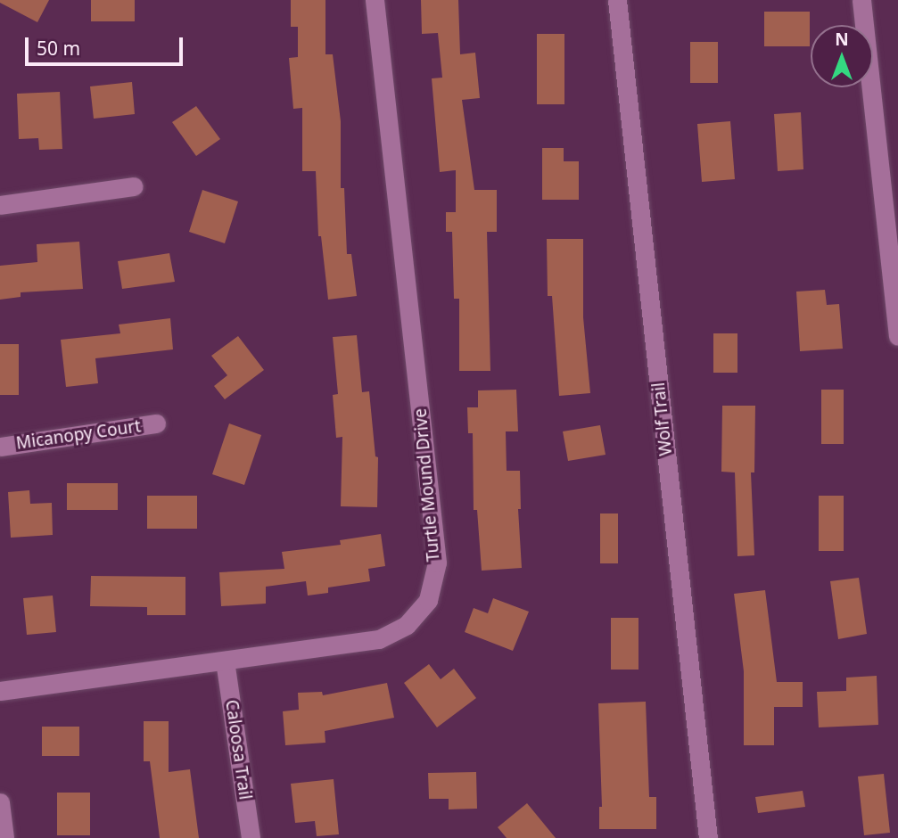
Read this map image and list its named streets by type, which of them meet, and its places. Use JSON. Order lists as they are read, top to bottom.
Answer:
{
  "streets": {
    "street": [
      "Wolf Trail",
      "Micanopy Court",
      "Turtle Mound Drive",
      "Caloosa Trail"
    ]
  },
  "crossings": [
    ["Turtle Mound Drive", "Caloosa Trail"]
  ],
  "scale_bar": "50 m",
  "north": "top"
}
